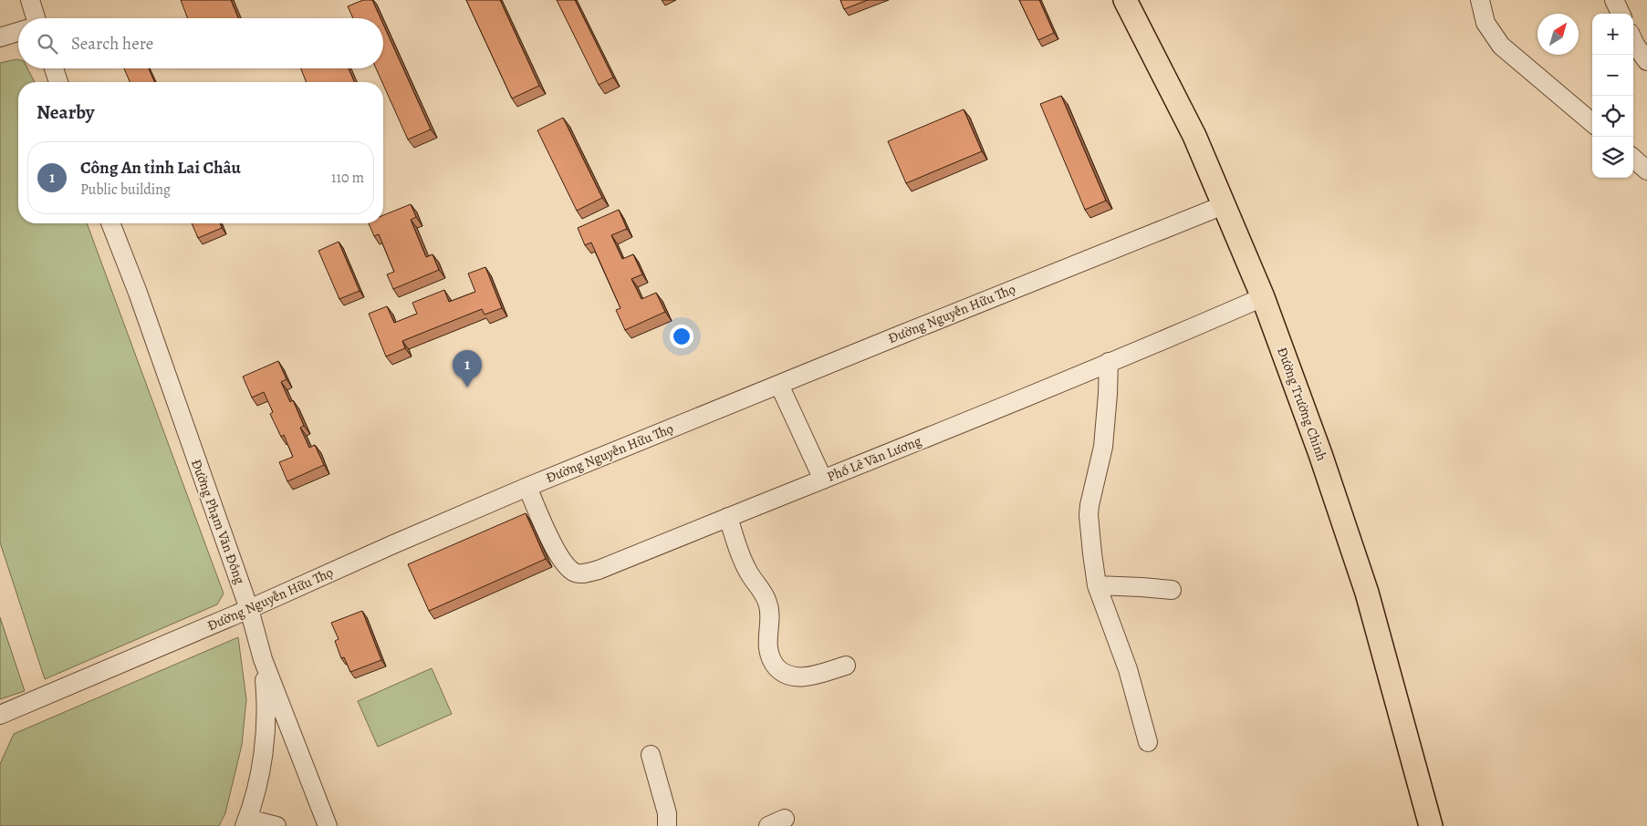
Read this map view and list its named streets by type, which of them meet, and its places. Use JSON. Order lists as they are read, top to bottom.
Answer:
{
  "streets": {
    "main road": ["Đường Trường Chinh"],
    "street": ["Đường Nguyễn Hữu Thọ", "Phố Lê Văn Lương", "Đường Phạm Văn Đồng"]
  },
  "crossings": [
    ["Đường Nguyễn Hữu Thọ", "Đường Trường Chinh"],
    ["Đường Nguyễn Hữu Thọ", "Phố Lê Văn Lương"],
    ["Đường Nguyễn Hữu Thọ", "Đường Phạm Văn Đồng"],
    ["Đường Trường Chinh", "Phố Lê Văn Lương"]
  ],
  "north": "top right",
  "page": {
    "map_buttons": ["+", "−"],
    "search": "Search here",
    "heading": "Nearby",
    "list": [
      {
        "mark": "1",
        "name": "Công An tỉnh Lai Châu",
        "note": "Public building",
        "value": "110 m"
      }
    ],
    "pins": "1"
  }
}
